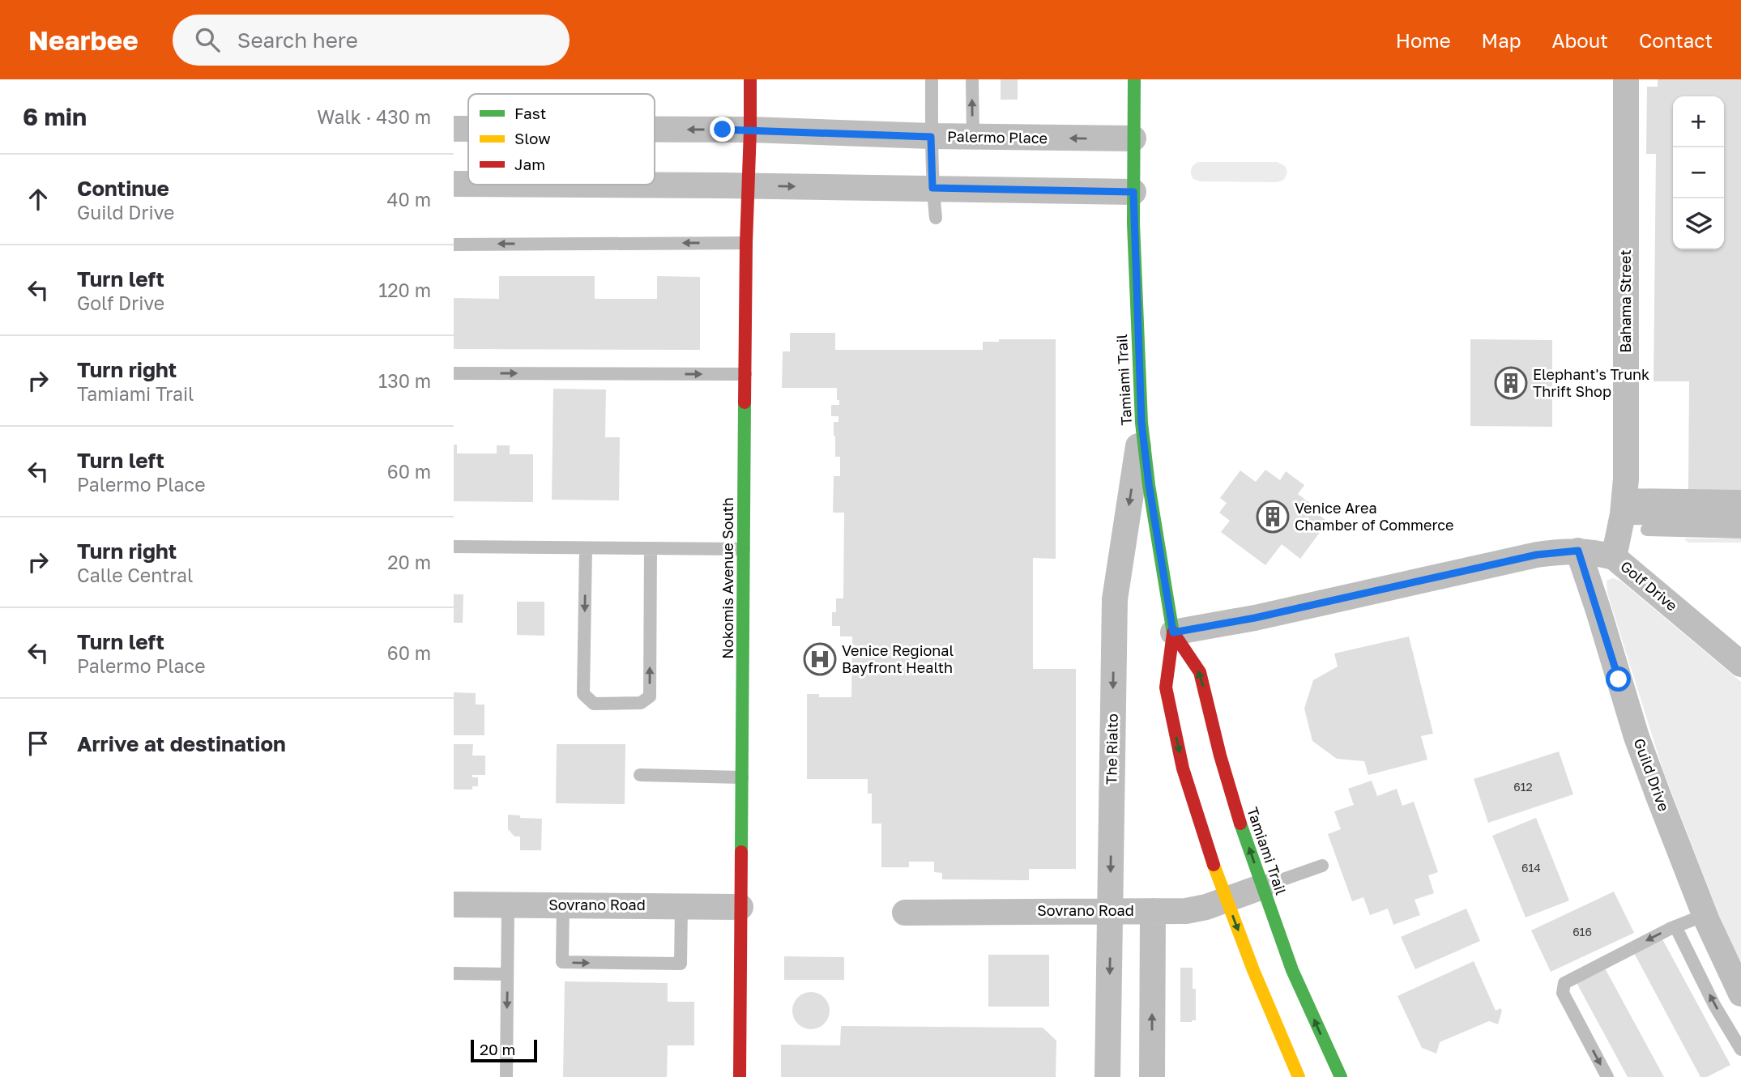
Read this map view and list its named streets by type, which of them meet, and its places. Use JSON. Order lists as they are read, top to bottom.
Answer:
{
  "streets": {
    "main road": ["Tamiami Trail", "Nokomis Avenue South"],
    "street": [
      "Palermo Place",
      "Bahama Street",
      "Golf Drive",
      "The Rialto",
      "Guild Drive",
      "Sovrano Road"
    ]
  },
  "crossings": [
    ["Palermo Place", "Tamiami Trail"],
    ["Palermo Place", "Nokomis Avenue South"],
    ["Bahama Street", "Golf Drive"],
    ["Tamiami Trail", "Golf Drive"],
    ["Tamiami Trail", "The Rialto"],
    ["Tamiami Trail", "Sovrano Road"],
    ["Nokomis Avenue South", "Sovrano Road"],
    ["Golf Drive", "Guild Drive"],
    ["The Rialto", "Sovrano Road"]
  ],
  "one_way": ["The Rialto"],
  "places": {
    "building": ["Elephant's Trunk Thrift Shop", "Venice Area Chamber of Commerce"],
    "hospital": ["Venice Regional Bayfront Health"]
  },
  "house_numbers": ["612", "614", "616"],
  "legend": ["Fast", "Slow", "Jam"],
  "scale_bar": "20 m",
  "page": {
    "header": "Nearbee",
    "search": "Search here",
    "nav": [
      "Home",
      "Map",
      "About",
      "Contact"
    ],
    "heading": ["6 min", "Walk · 430 m"],
    "map_buttons": ["+", "−"],
    "list": [
      ["Continue", "Guild Drive", "40 m"],
      ["Turn left", "Golf Drive", "120 m"],
      ["Turn right", "Tamiami Trail", "130 m"],
      ["Turn left", "Palermo Place", "60 m"],
      ["Turn right", "Calle Central", "20 m"],
      ["Turn left", "Palermo Place", "60 m"],
      "Arrive at destination"
    ],
    "scale": "20 m"
  }
}
